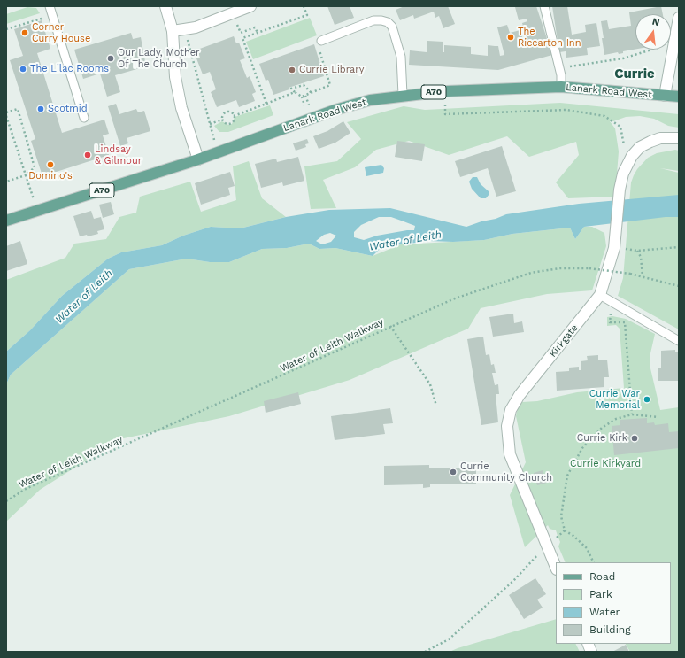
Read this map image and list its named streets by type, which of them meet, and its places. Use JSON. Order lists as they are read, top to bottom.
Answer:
{
  "streets": {
    "main road": ["Lanark Road West", "A70"],
    "street": ["Kirkgate"],
    "path": ["Water of Leith Walkway"]
  },
  "districts": ["Currie"],
  "water": ["Water of Leith"],
  "parks": ["Currie Kirkyard"],
  "places": [
    "Corner Curry House",
    "The Riccarton Inn",
    "Our Lady, Mother Of The Church",
    "The Lilac Rooms",
    "Currie Library",
    "Scotmid",
    "Lindsay & Gilmour",
    "Domino's",
    "Currie War Memorial",
    "Currie Kirk",
    "Currie Community Church"
  ],
  "legend": [
    "Road",
    "Park",
    "Water",
    "Building"
  ],
  "north": "top"
}
